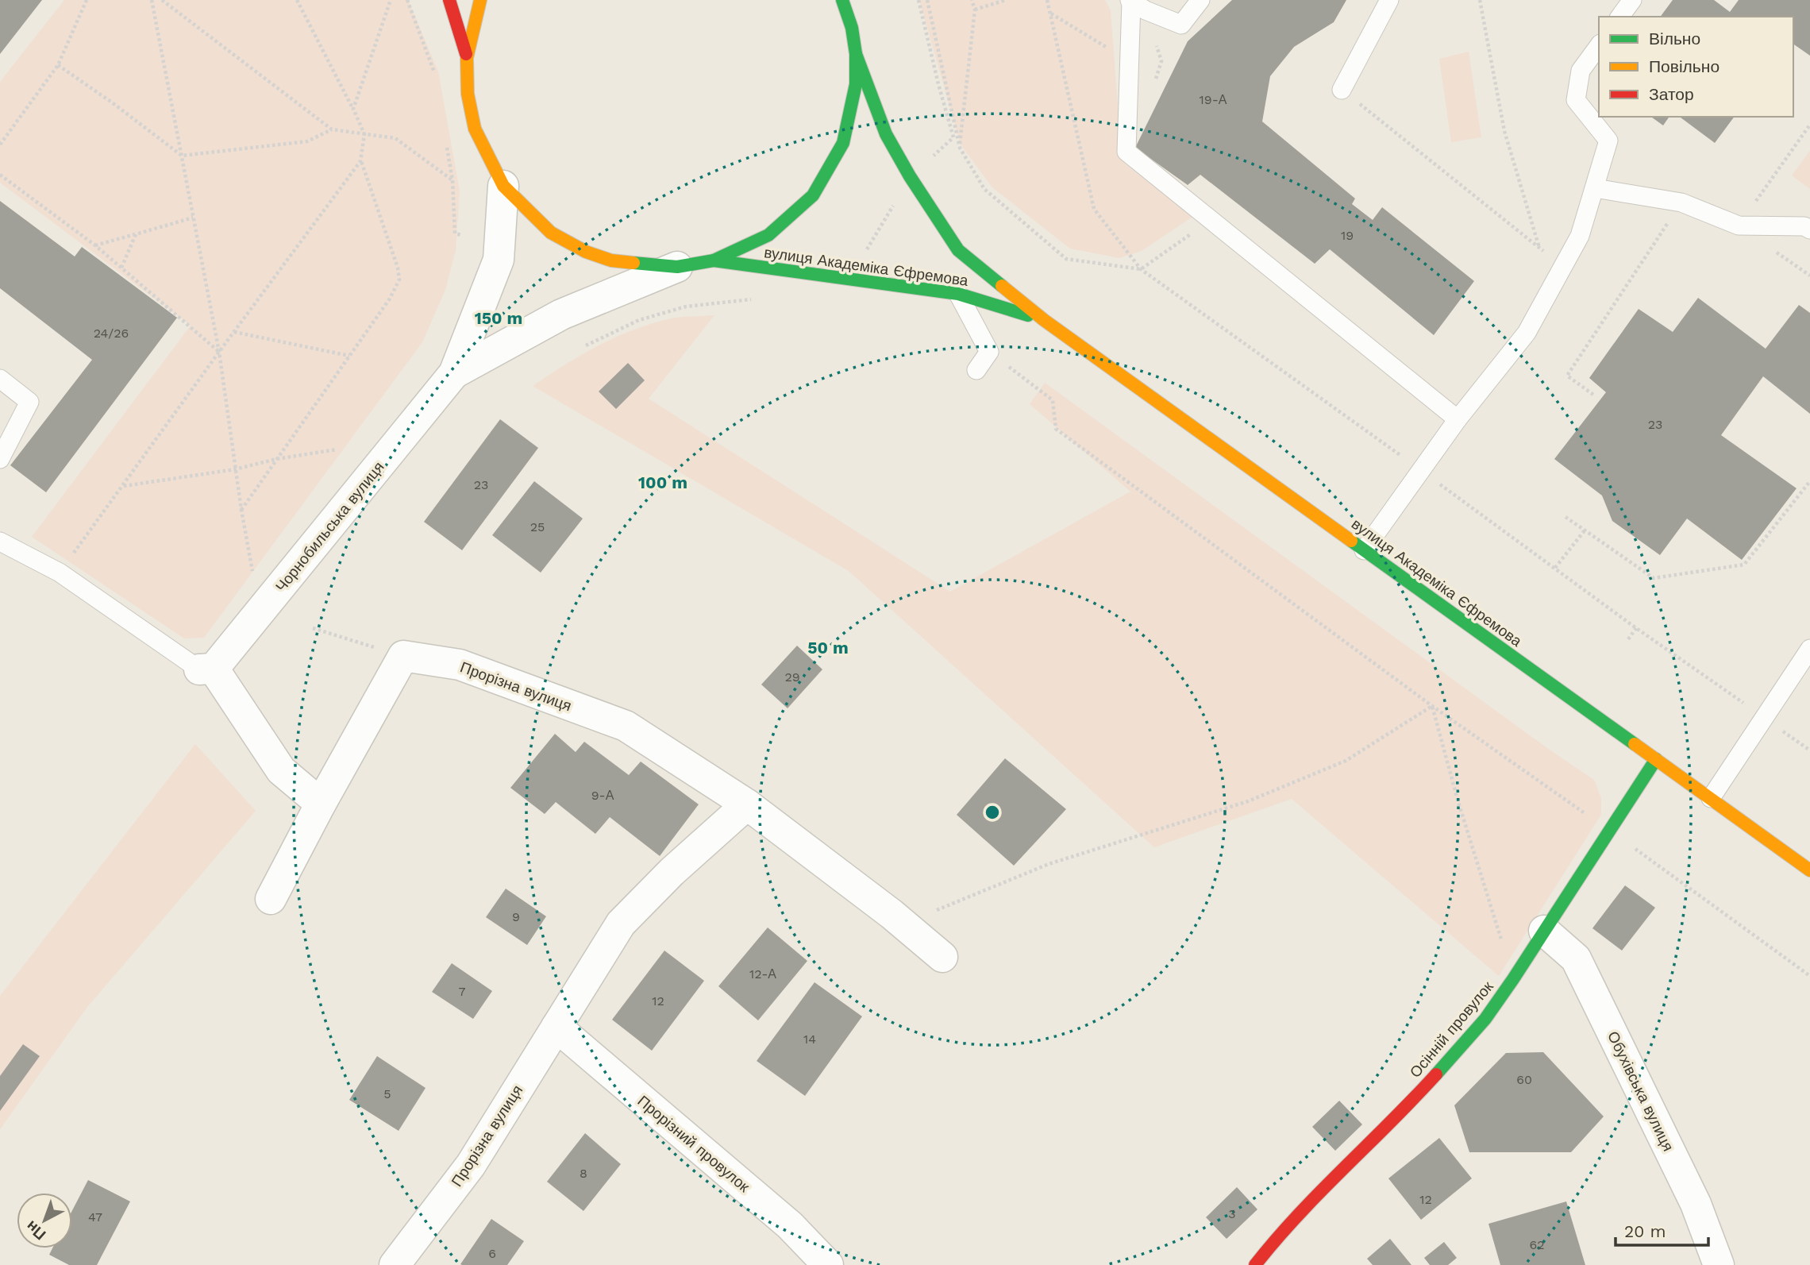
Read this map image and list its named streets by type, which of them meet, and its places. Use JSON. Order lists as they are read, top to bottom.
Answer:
{
  "streets": {
    "street": [
      "вулиця Академіка Єфремова",
      "Чорнобильська вулиця",
      "Прорізна вулиця",
      "Осінній провулок",
      "Обухівська вулиця",
      "Прорізний провулок"
    ]
  },
  "crossings": [
    ["вулиця Академіка Єфремова", "Осінній провулок"],
    ["Прорізна вулиця", "Прорізний провулок"],
    ["Осінній провулок", "Обухівська вулиця"]
  ],
  "house_numbers": [
    "19-А",
    "19",
    "24/26",
    "23",
    "23",
    "25",
    "29",
    "9-А",
    "9",
    "12-А",
    "7",
    "12",
    "14",
    "60",
    "5",
    "8",
    "12",
    "3",
    "47",
    "62",
    "6"
  ],
  "legend": ["Вільно", "Повільно", "Затор"],
  "scale_bar": "20 m",
  "north": "bottom left",
  "rings": ["150 m", "100 m", "50 m"]
}
